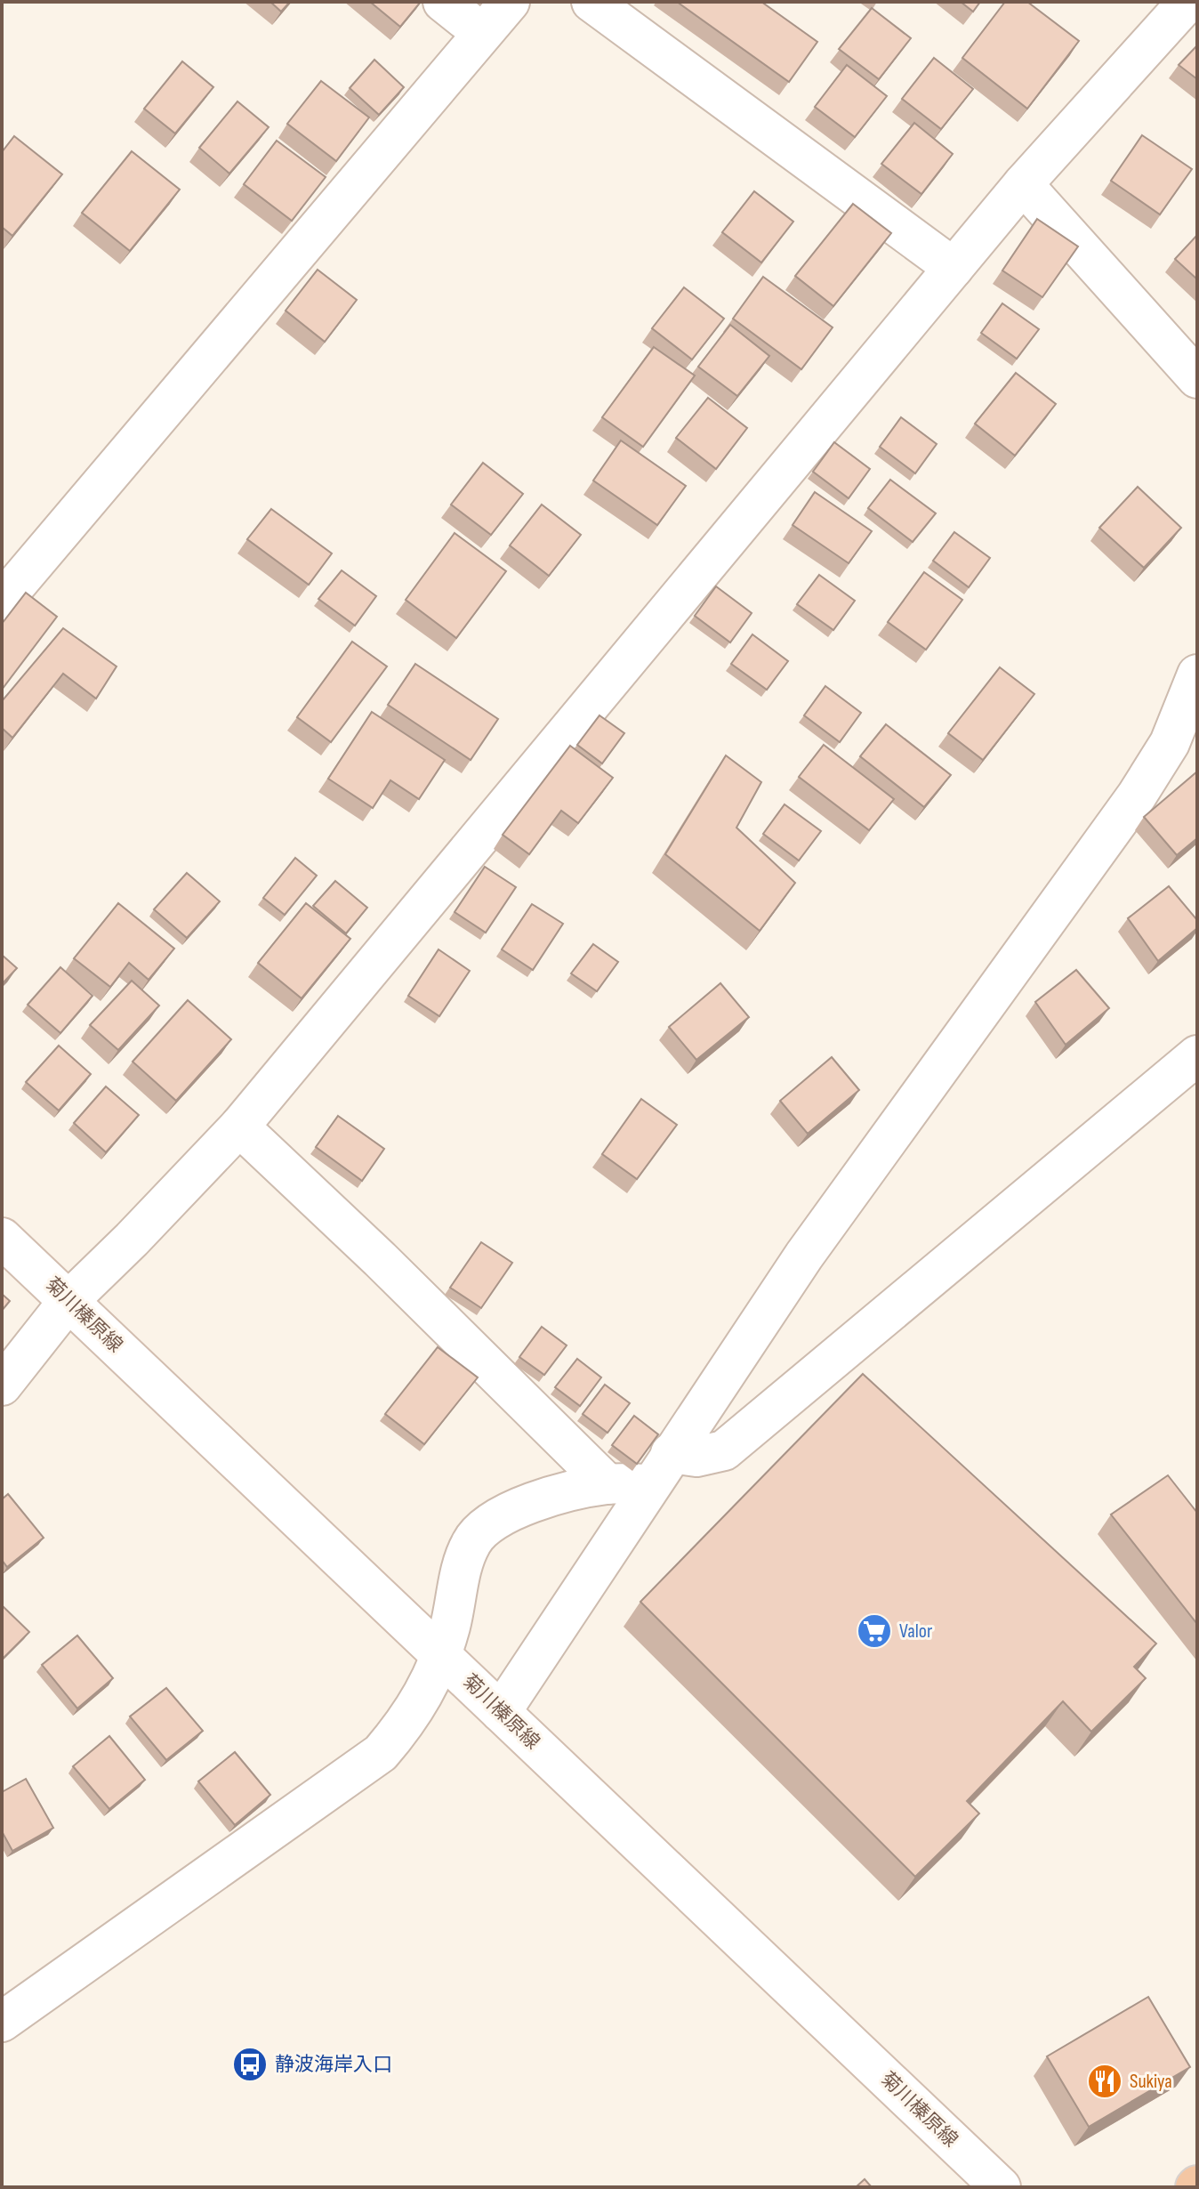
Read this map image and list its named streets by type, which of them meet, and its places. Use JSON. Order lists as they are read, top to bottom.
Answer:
{
  "streets": {
    "street": ["菊川榛原線"]
  },
  "places": {
    "supermarket": ["Valor"],
    "bus stop": ["静波海岸入口"],
    "restaurant": ["Sukiya"]
  }
}
